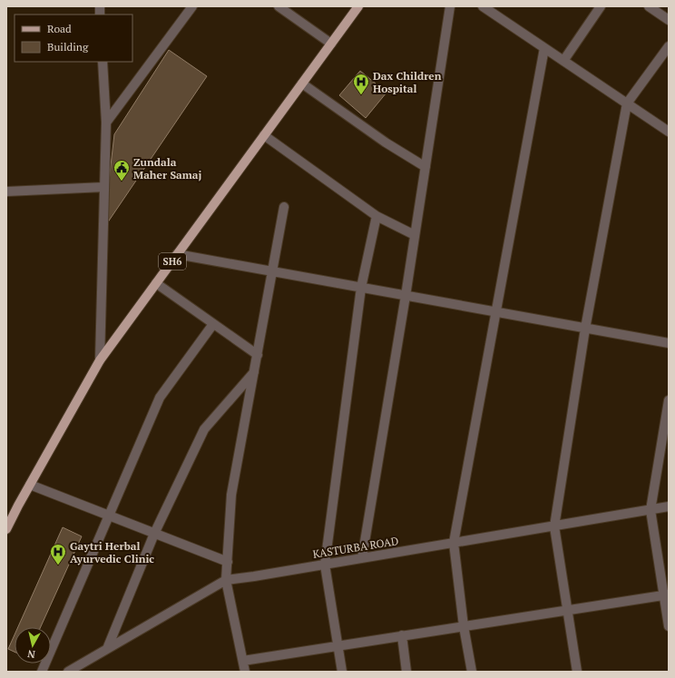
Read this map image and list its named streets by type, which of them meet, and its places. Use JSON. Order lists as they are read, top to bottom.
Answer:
{
  "streets": {
    "main road": ["SH6"],
    "street": ["KASTURBA ROAD"]
  },
  "places": {
    "hospital": ["Dax Children Hospital", "Gaytri Herbal Ayurvedic Clinic"],
    "public building": ["Zundala Maher Samaj"]
  },
  "legend": ["Road", "Building"],
  "north": "bottom"
}
